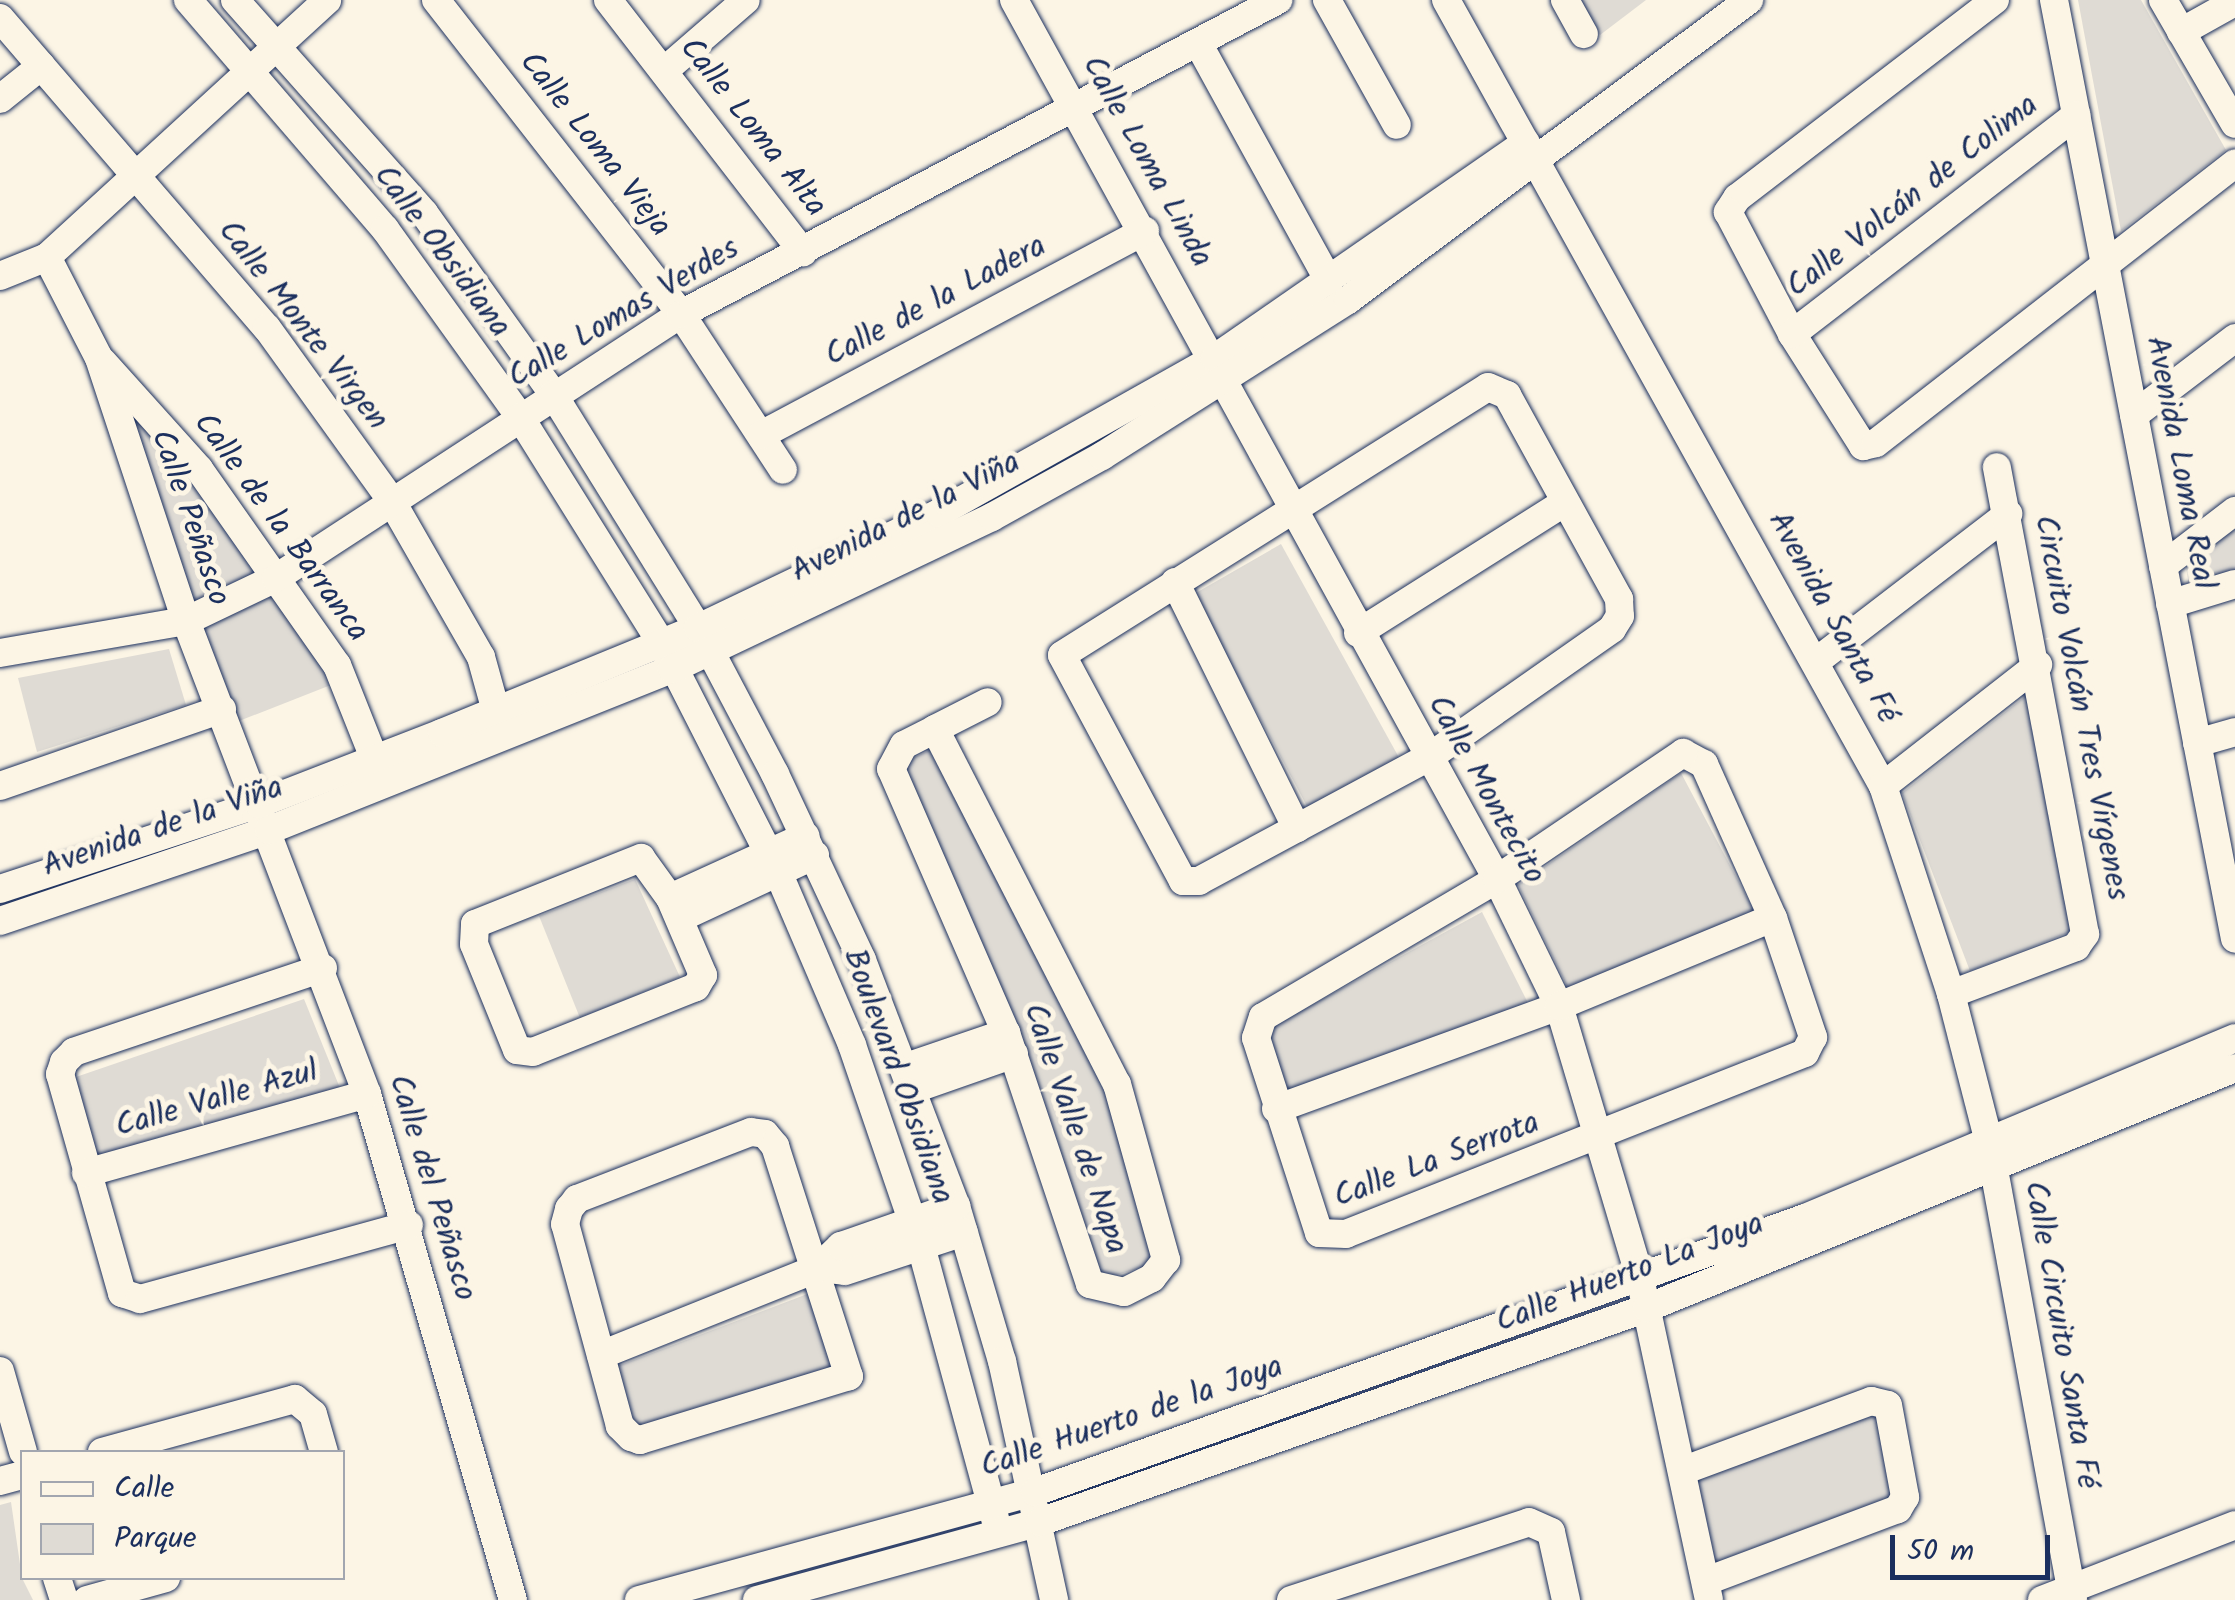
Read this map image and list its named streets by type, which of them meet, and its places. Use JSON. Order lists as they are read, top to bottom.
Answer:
{
  "streets": {
    "street": [
      "Calle Loma Alta",
      "Calle Loma Vieja",
      "Calle Loma Linda",
      "Calle Volcán de Colima",
      "Calle Obsidiana",
      "Calle de la Ladera",
      "Calle Lomas Verdes",
      "Calle Monte Virgen",
      "Avenida Loma Real",
      "Calle Peñasco",
      "Avenida de la Viña",
      "Calle de la Barranca",
      "Avenida Santa Fé",
      "Circuito Volcán Tres Vírgenes",
      "Calle Montecito",
      "Boulevard Obsidiana",
      "Calle Valle Azul",
      "Calle Valle de Napa",
      "Calle La Serrota",
      "Calle del Peñasco",
      "Calle Huerto La Joya",
      "Calle Circuito Santa Fé",
      "Calle Huerto de la Joya"
    ]
  },
  "crossings": [
    ["Calle Loma Alta", "Calle Lomas Verdes"],
    ["Calle Loma Vieja", "Calle de la Ladera"],
    ["Calle Loma Vieja", "Calle Lomas Verdes"],
    ["Calle Loma Linda", "Calle de la Ladera"],
    ["Calle Loma Linda", "Calle Lomas Verdes"],
    ["Calle Loma Linda", "Avenida de la Viña"],
    ["Calle Loma Linda", "Calle Montecito"],
    ["Calle Volcán de Colima", "Avenida Loma Real"],
    ["Calle Obsidiana", "Calle Lomas Verdes"],
    ["Calle Obsidiana", "Avenida de la Viña"],
    ["Calle Obsidiana", "Boulevard Obsidiana"],
    ["Calle Lomas Verdes", "Calle Monte Virgen"],
    ["Calle Lomas Verdes", "Calle Peñasco"],
    ["Calle Lomas Verdes", "Calle de la Barranca"],
    ["Calle Monte Virgen", "Avenida de la Viña"],
    ["Calle Peñasco", "Avenida de la Viña"],
    ["Calle Peñasco", "Calle de la Barranca"],
    ["Calle Peñasco", "Calle del Peñasco"],
    ["Avenida de la Viña", "Calle de la Barranca"],
    ["Avenida de la Viña", "Avenida Santa Fé"],
    ["Avenida de la Viña", "Calle Montecito"],
    ["Avenida de la Viña", "Boulevard Obsidiana"],
    ["Avenida de la Viña", "Calle del Peñasco"],
    ["Avenida Santa Fé", "Circuito Volcán Tres Vírgenes"],
    ["Avenida Santa Fé", "Calle Huerto La Joya"],
    ["Avenida Santa Fé", "Calle Circuito Santa Fé"],
    ["Calle Montecito", "Calle La Serrota"],
    ["Calle Montecito", "Calle Huerto La Joya"],
    ["Calle Montecito", "Calle Huerto de la Joya"],
    ["Boulevard Obsidiana", "Calle Huerto La Joya"],
    ["Boulevard Obsidiana", "Calle Huerto de la Joya"],
    ["Calle Valle Azul", "Calle del Peñasco"],
    ["Calle Huerto La Joya", "Calle Circuito Santa Fé"],
    ["Calle Huerto La Joya", "Calle Huerto de la Joya"]
  ],
  "legend": ["Calle", "Parque"],
  "scale_bar": "50 m"
}
